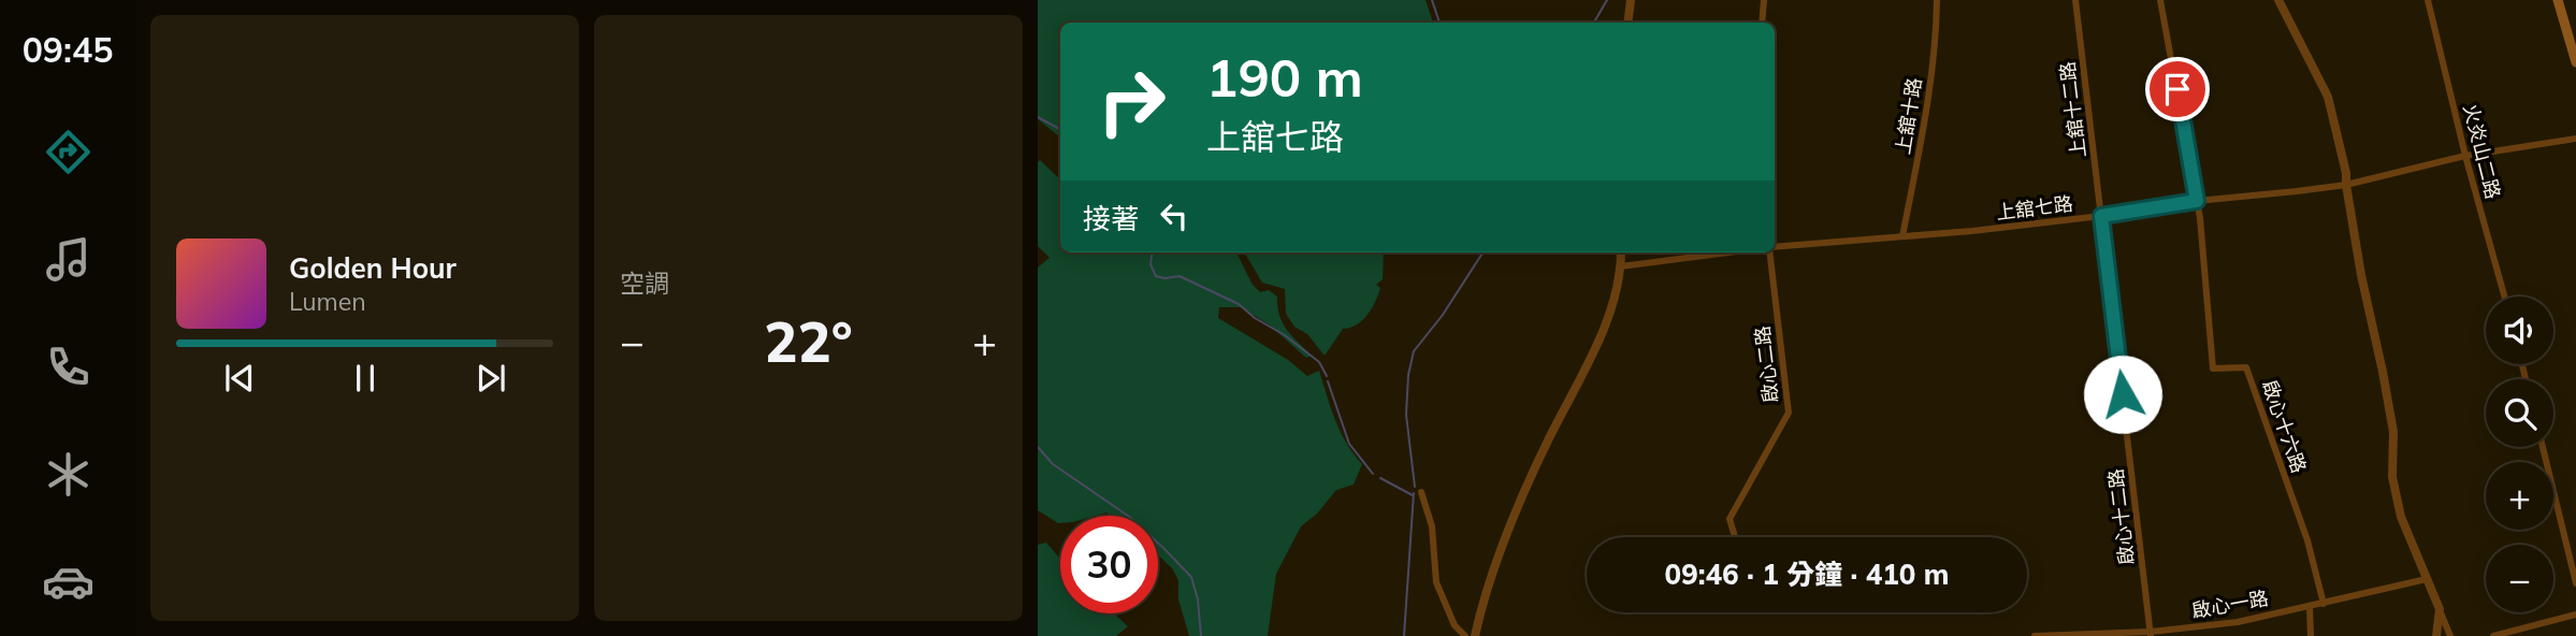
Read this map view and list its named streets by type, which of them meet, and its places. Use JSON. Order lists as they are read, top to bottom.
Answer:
{
  "streets": {
    "street": [
      "上舘十二路",
      "上舘十路",
      "火炎山二路",
      "上舘七路",
      "啟心二路",
      "啟心十六路",
      "啟心十二路",
      "啟心一路"
    ]
  },
  "crossings": [
    ["上舘十二路", "上舘七路"],
    ["上舘十二路", "啟心十二路"],
    ["上舘十路", "上舘七路"],
    ["火炎山二路", "上舘七路"],
    ["上舘七路", "啟心十六路"],
    ["上舘七路", "啟心十二路"],
    ["啟心十六路", "啟心一路"],
    ["啟心十二路", "啟心一路"]
  ],
  "page": {
    "tabs": "09:45",
    "tile": "空調",
    "turn": ["190 m", "上舘七路"],
    "then": "接著",
    "song": ["Golden Hour", "Lumen"],
    "map_buttons": ["+", "−"],
    "heat": ["−", "22°", "+"],
    "limit": "30",
    "trip": "09:46 · 1 分鐘 · 410 m"
  }
}
